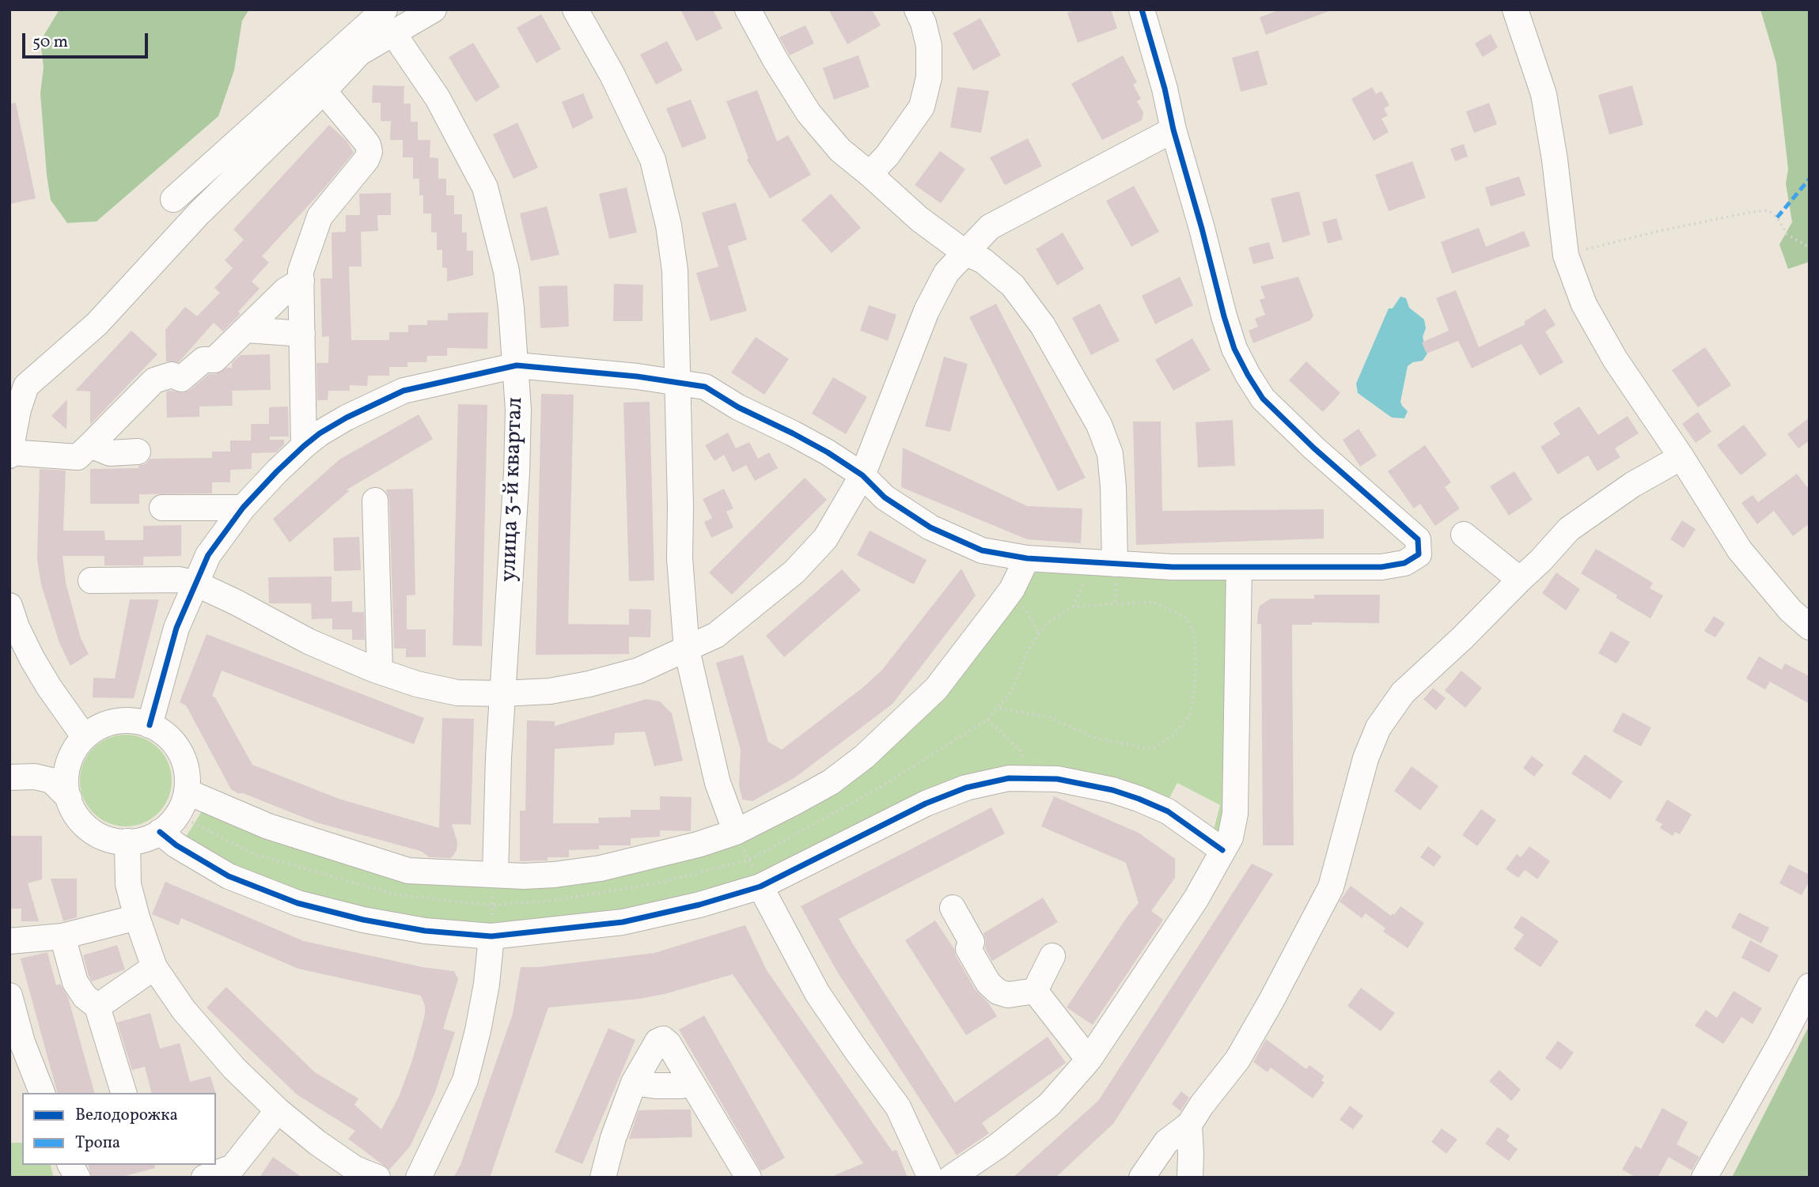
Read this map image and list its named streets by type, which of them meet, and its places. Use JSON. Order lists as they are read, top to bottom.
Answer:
{
  "streets": {
    "street": ["улица 3-й квартал"]
  },
  "legend": ["Велодорожка", "Тропа"],
  "scale_bar": "50 m"
}
